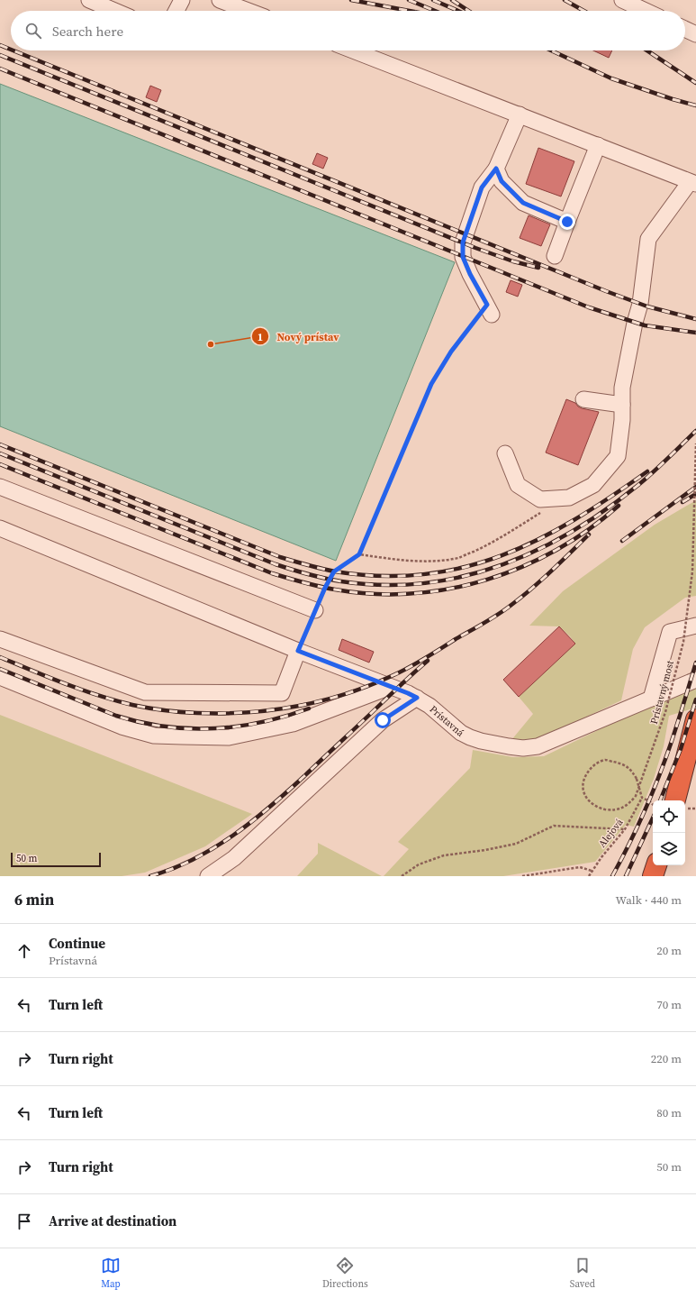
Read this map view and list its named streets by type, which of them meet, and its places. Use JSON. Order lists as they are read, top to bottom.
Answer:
{
  "streets": {
    "street": ["Prístavná"],
    "path": ["Prístavný most", "Alejová"]
  },
  "crossings": [
    ["Prístavný most", "Alejová"]
  ],
  "places": ["Nový prístav"],
  "scale_bar": "50 m",
  "page": {
    "search": "Search here",
    "scale": "50 m",
    "heading": ["6 min", "Walk · 440 m"],
    "list": [
      ["Continue", "Prístavná", "20 m"],
      ["Turn left", "70 m"],
      ["Turn right", "220 m"],
      ["Turn left", "80 m"],
      ["Turn right", "50 m"],
      "Arrive at destination"
    ],
    "nav": ["Map", "Directions", "Saved"]
  }
}
